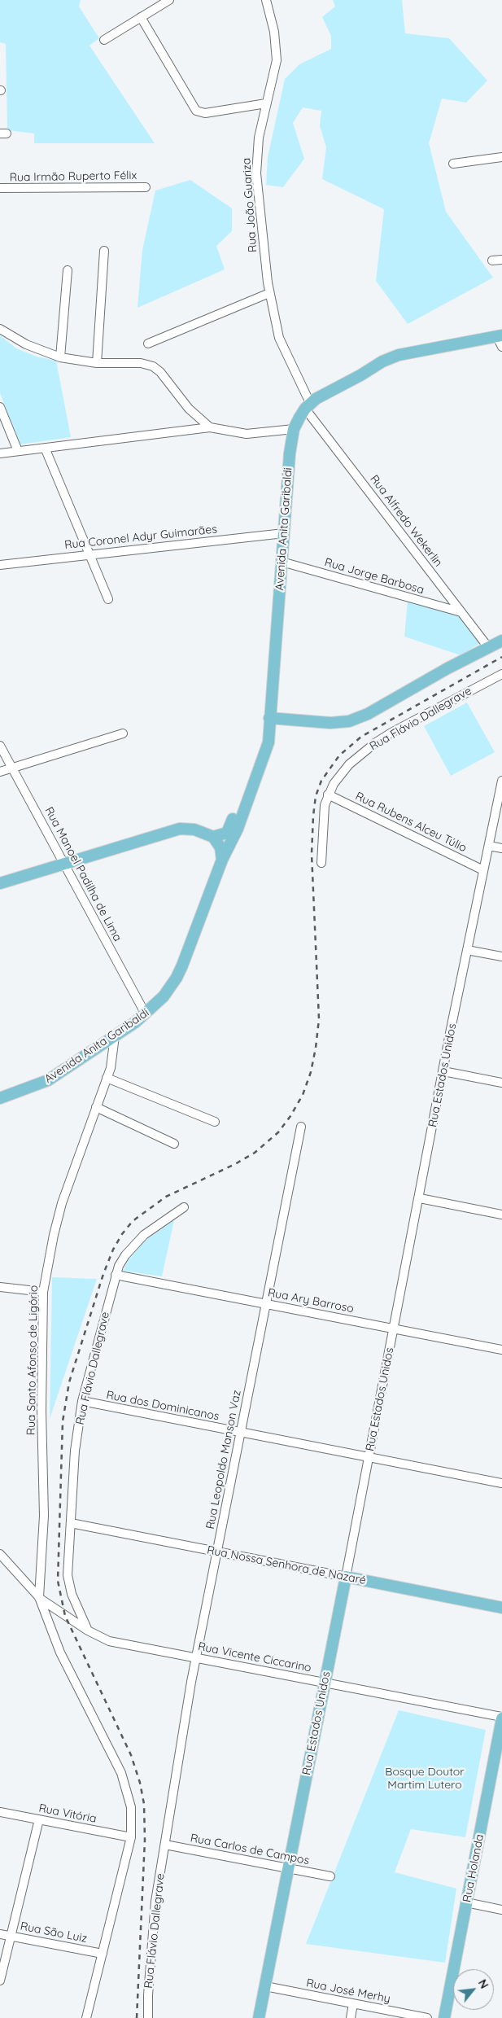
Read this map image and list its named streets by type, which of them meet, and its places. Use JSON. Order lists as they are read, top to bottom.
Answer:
{
  "streets": {
    "main road": [
      "Avenida Anita Garibaldi",
      "Rua Estados Unidos",
      "Rua Nossa Senhora de Nazaré",
      "Rua Holanda"
    ],
    "street": [
      "Rua Irmão Ruperto Félix",
      "Rua João Guariza",
      "Rua Alfredo Wekerlin",
      "Rua Coronel Adyr Guimarães",
      "Rua Jorge Barbosa",
      "Rua Flávio Dallegrave",
      "Rua Rubens Alceu Túlio",
      "Rua Manoel Padilha de Lima",
      "Rua Ary Barroso",
      "Rua Santo Afonso de Ligório",
      "Rua dos Dominicanos",
      "Rua Leopoldo Manson Vaz",
      "Rua Vicente Ciccarino",
      "Rua Vitória",
      "Rua Carlos de Campos",
      "Rua São Luiz",
      "Rua José Merhy"
    ]
  },
  "crossings": [
    ["Rua João Guariza", "Rua Alfredo Wekerlin"],
    ["Rua João Guariza", "Avenida Anita Garibaldi"],
    ["Rua Alfredo Wekerlin", "Avenida Anita Garibaldi"],
    ["Rua Alfredo Wekerlin", "Rua Jorge Barbosa"],
    ["Avenida Anita Garibaldi", "Rua Coronel Adyr Guimarães"],
    ["Avenida Anita Garibaldi", "Rua Jorge Barbosa"],
    ["Avenida Anita Garibaldi", "Rua Manoel Padilha de Lima"],
    ["Avenida Anita Garibaldi", "Rua Santo Afonso de Ligório"],
    ["Rua Flávio Dallegrave", "Rua Rubens Alceu Túlio"],
    ["Rua Flávio Dallegrave", "Rua Ary Barroso"],
    ["Rua Flávio Dallegrave", "Rua dos Dominicanos"],
    ["Rua Flávio Dallegrave", "Rua Leopoldo Manson Vaz"],
    ["Rua Flávio Dallegrave", "Rua Nossa Senhora de Nazaré"],
    ["Rua Flávio Dallegrave", "Rua Vicente Ciccarino"],
    ["Rua Flávio Dallegrave", "Rua Carlos de Campos"],
    ["Rua Rubens Alceu Túlio", "Rua Estados Unidos"],
    ["Rua Estados Unidos", "Rua Ary Barroso"],
    ["Rua Estados Unidos", "Rua dos Dominicanos"],
    ["Rua Estados Unidos", "Rua Nossa Senhora de Nazaré"],
    ["Rua Estados Unidos", "Rua Vicente Ciccarino"],
    ["Rua Estados Unidos", "Rua Carlos de Campos"],
    ["Rua Estados Unidos", "Rua José Merhy"],
    ["Rua Ary Barroso", "Rua Leopoldo Manson Vaz"],
    ["Rua Santo Afonso de Ligório", "Rua Vicente Ciccarino"],
    ["Rua dos Dominicanos", "Rua Leopoldo Manson Vaz"],
    ["Rua Leopoldo Manson Vaz", "Rua Nossa Senhora de Nazaré"],
    ["Rua Leopoldo Manson Vaz", "Rua Vicente Ciccarino"],
    ["Rua Leopoldo Manson Vaz", "Rua Carlos de Campos"],
    ["Rua Vicente Ciccarino", "Rua Holanda"]
  ],
  "parks": ["Bosque Doutor Martim Lutero"],
  "north": "top right"
}
